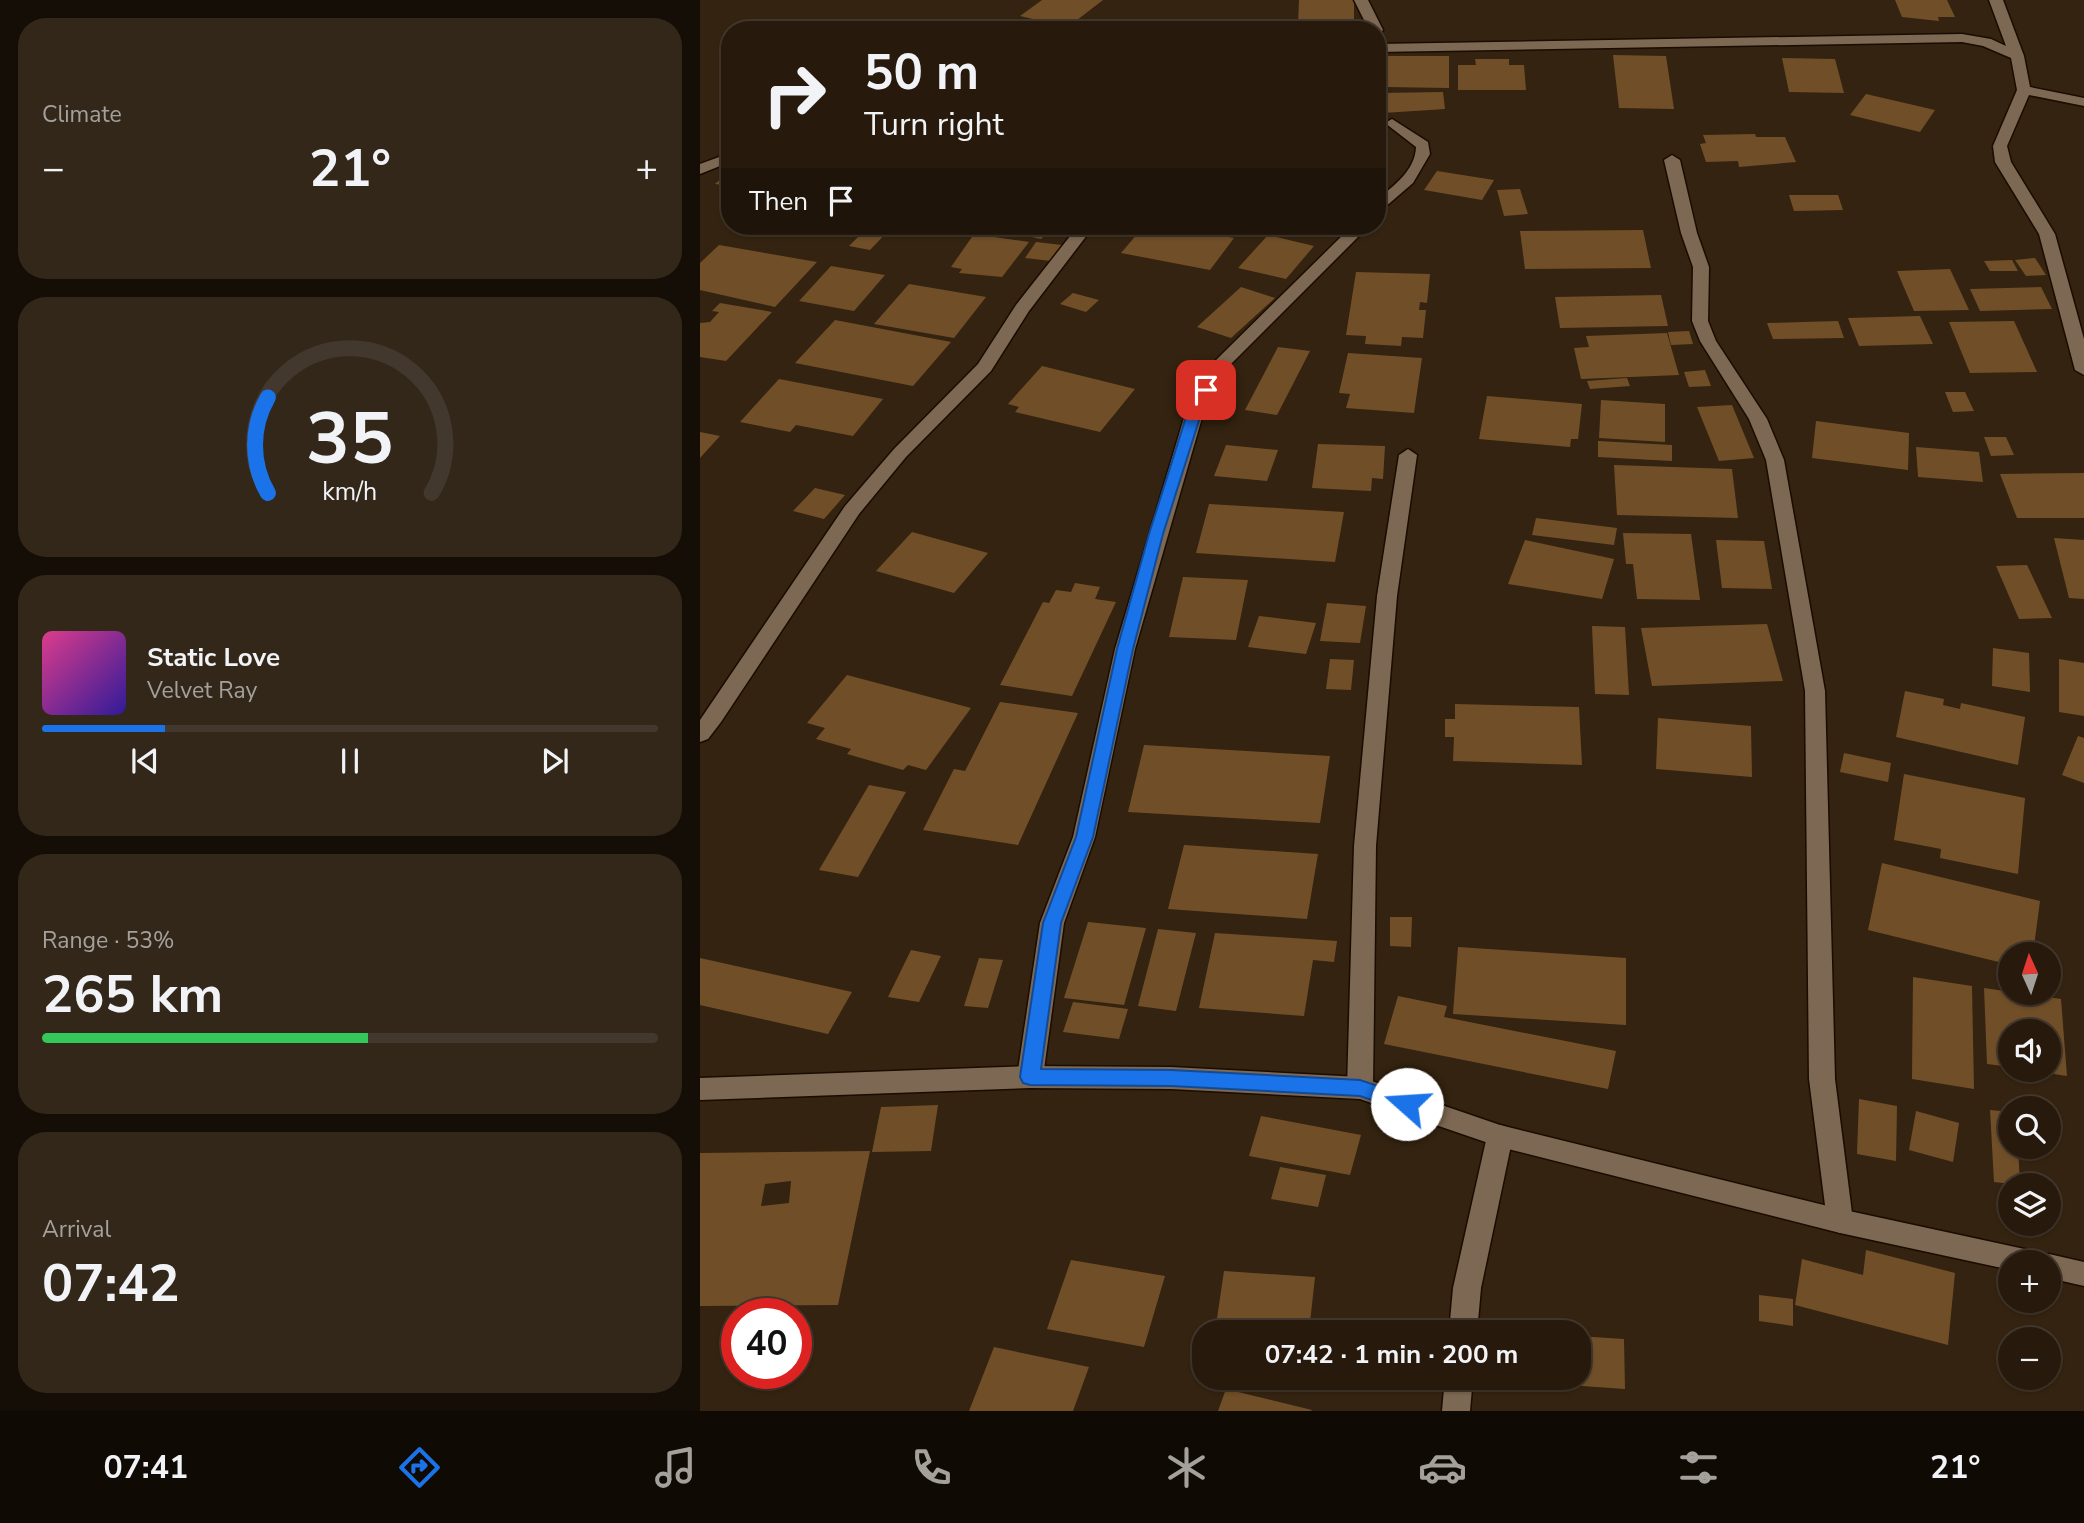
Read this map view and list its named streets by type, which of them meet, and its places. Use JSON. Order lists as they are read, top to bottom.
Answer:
{
  "north": "top",
  "page": {
    "tile": [
      "Climate",
      ["Range · 53%", "265 km"],
      ["Arrival", "07:42"]
    ],
    "turn": ["50 m", "Turn right"],
    "heat": ["−", "21°", "+"],
    "then": "Then",
    "song": ["Static Love", "Velvet Ray"],
    "map_buttons": ["+", "−"],
    "limit": "40",
    "trip": "07:42 · 1 min · 200 m",
    "tabs": ["07:41", "21°"],
    "gauge": ["35", "km/h"]
  }
}
